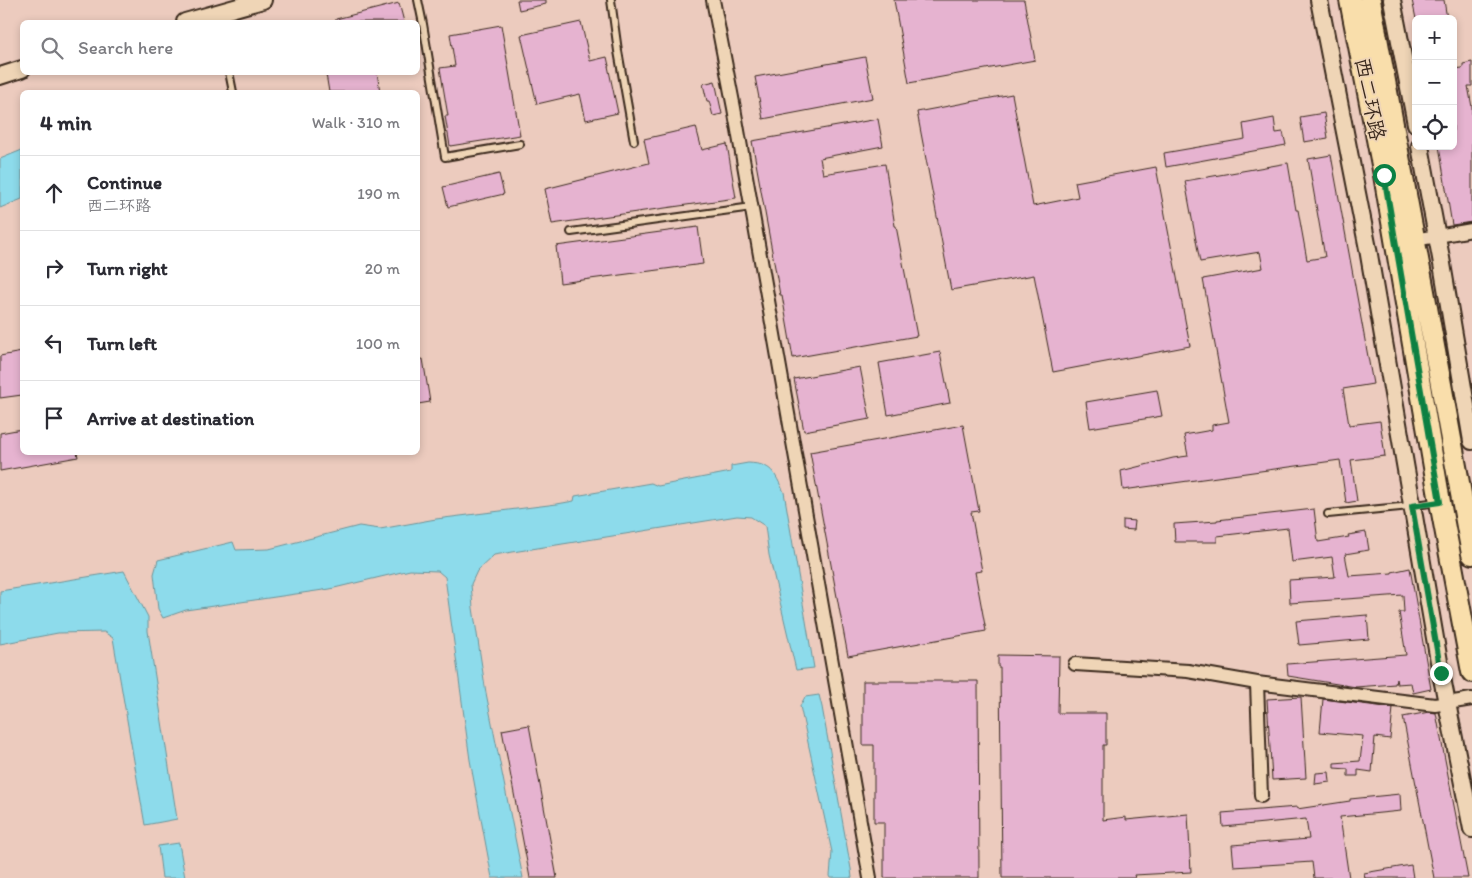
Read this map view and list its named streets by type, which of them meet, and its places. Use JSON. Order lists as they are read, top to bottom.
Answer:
{
  "streets": {
    "main road": ["西二环路"]
  },
  "page": {
    "map_buttons": ["+", "−"],
    "search": "Search here",
    "heading": ["4 min", "Walk · 310 m"],
    "list": [
      ["Continue", "西二环路", "190 m"],
      ["Turn right", "20 m"],
      ["Turn left", "100 m"],
      "Arrive at destination"
    ]
  }
}
